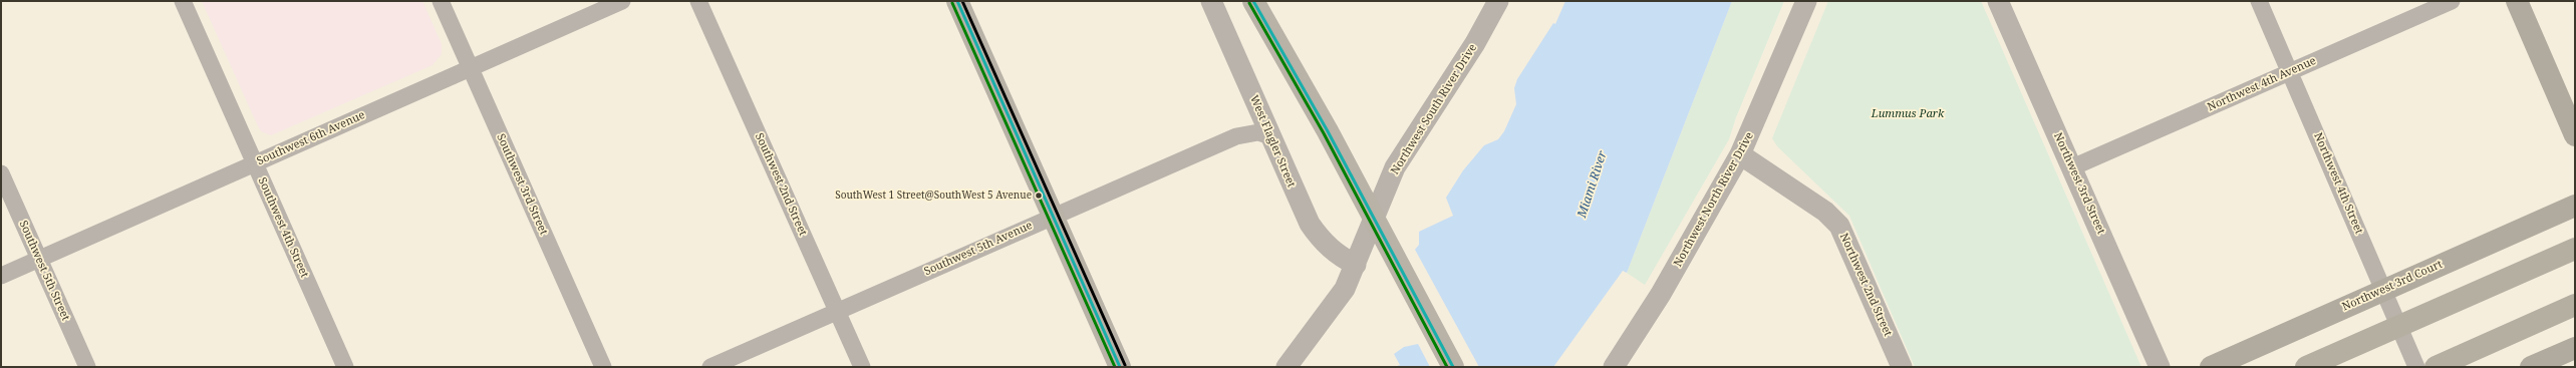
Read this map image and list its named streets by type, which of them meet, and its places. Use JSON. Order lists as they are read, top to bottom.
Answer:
{
  "streets": {
    "main road": ["Northwest 3rd Court"],
    "street": [
      "Northwest 4th Avenue",
      "Northwest South River Drive",
      "Southwest 6th Avenue",
      "West Flagler Street",
      "Northwest 3rd Street",
      "Northwest 4th Street",
      "Southwest 3rd Street",
      "Southwest 2nd Street",
      "Northwest North River Drive",
      "Southwest 4th Street",
      "Southwest 5th Avenue",
      "Southwest 5th Street",
      "Northwest 2nd Street"
    ]
  },
  "crossings": [
    ["Northwest 4th Avenue", "Northwest 3rd Street"],
    ["Northwest 4th Avenue", "Northwest 4th Street"],
    ["Northwest South River Drive", "West Flagler Street"],
    ["Southwest 6th Avenue", "Southwest 3rd Street"],
    ["Southwest 6th Avenue", "Southwest 4th Street"],
    ["Southwest 6th Avenue", "Southwest 5th Street"],
    ["West Flagler Street", "Southwest 5th Avenue"],
    ["Northwest 4th Street", "Northwest 3rd Court"],
    ["Southwest 2nd Street", "Southwest 5th Avenue"],
    ["Northwest North River Drive", "Northwest 2nd Street"]
  ],
  "water": ["Miami River"],
  "parks": ["Lummus Park"],
  "places": ["SouthWest 1 Street@SouthWest 5 Avenue"]
}
